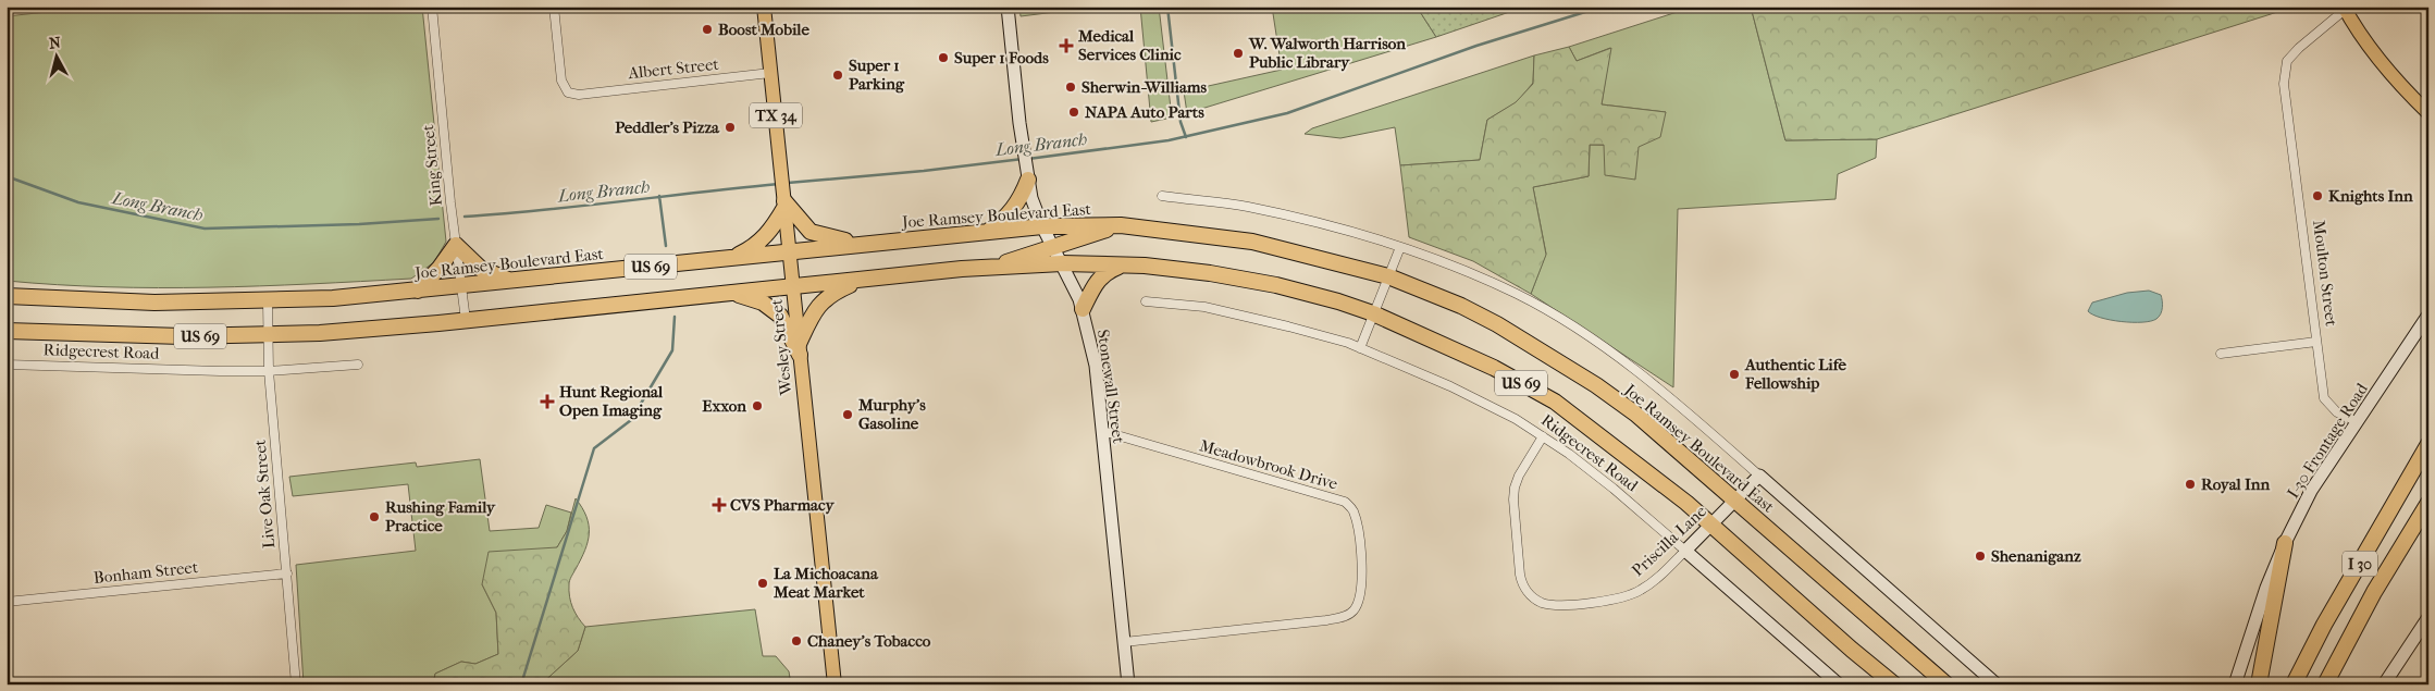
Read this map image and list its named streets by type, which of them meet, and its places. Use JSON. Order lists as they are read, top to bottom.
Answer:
{
  "streets": {
    "highway": ["Joe Ramsey Boulevard East", "US 69", "I 30"],
    "main road": ["TX 34", "Wesley Street"],
    "street": [
      "Albert Street",
      "King Street",
      "Moulton Street",
      "Ridgecrest Road",
      "Stonewall Street",
      "I-30 Frontage Road",
      "Meadowbrook Drive",
      "Live Oak Street",
      "Priscilla Lane",
      "Bonham Street"
    ]
  },
  "crossings": [
    ["Albert Street", "Wesley Street"],
    ["King Street", "Joe Ramsey Boulevard East"],
    ["King Street", "US 69"],
    ["Joe Ramsey Boulevard East", "Wesley Street"],
    ["Joe Ramsey Boulevard East", "Stonewall Street"],
    ["Joe Ramsey Boulevard East", "Live Oak Street"],
    ["Joe Ramsey Boulevard East", "Priscilla Lane"],
    ["US 69", "Wesley Street"],
    ["US 69", "Stonewall Street"],
    ["US 69", "Live Oak Street"],
    ["US 69", "Priscilla Lane"],
    ["Moulton Street", "I-30 Frontage Road"],
    ["Ridgecrest Road", "Live Oak Street"],
    ["Ridgecrest Road", "Priscilla Lane"],
    ["Stonewall Street", "Meadowbrook Drive"],
    ["Live Oak Street", "Bonham Street"]
  ],
  "water": ["Long Branch"],
  "places": {
    "other": [
      "Boost Mobile",
      "W. Walworth Harrison Public Library",
      "Super 1 Foods",
      "Super 1 Parking",
      "Sherwin-Williams",
      "NAPA Auto Parts",
      "Peddler's Pizza",
      "Knights Inn",
      "Authentic Life Fellowship",
      "Exxon",
      "Murphy's Gasoline",
      "Royal Inn",
      "Rushing Family Practice",
      "Shenaniganz",
      "La Michoacana Meat Market",
      "Chaney's Tobacco"
    ],
    "health": ["Medical Services Clinic", "Hunt Regional Open Imaging", "CVS Pharmacy"]
  },
  "north": "top"
}
